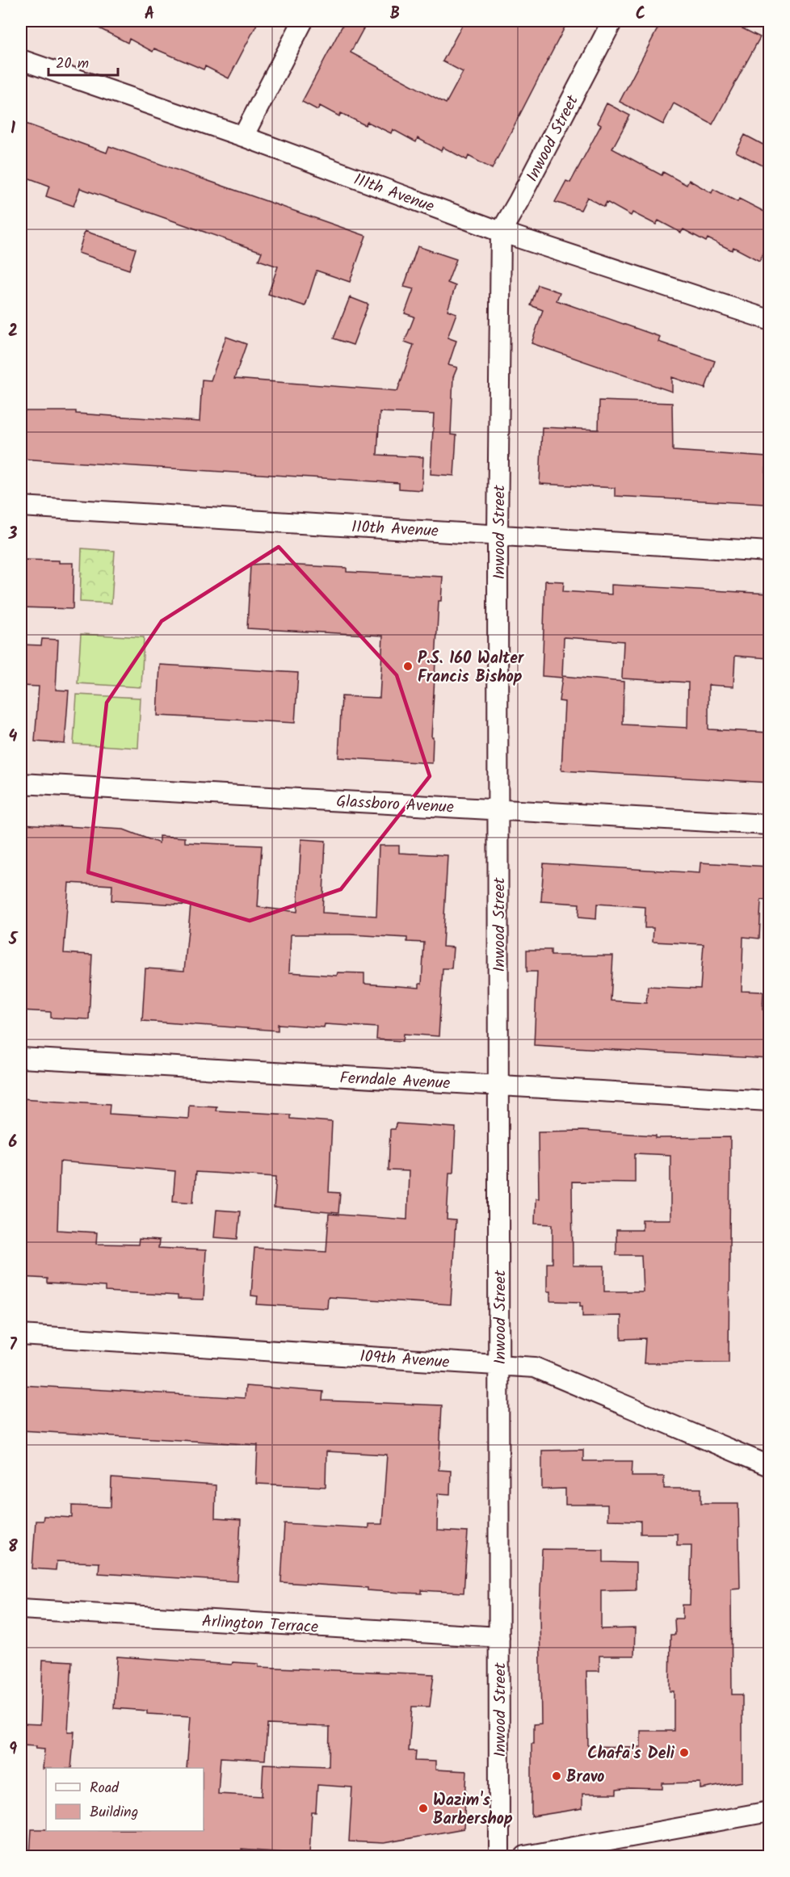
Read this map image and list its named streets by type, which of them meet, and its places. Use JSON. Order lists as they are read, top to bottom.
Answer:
{
  "streets": {
    "street": [
      "Inwood Street",
      "111th Avenue",
      "110th Avenue",
      "Glassboro Avenue",
      "Ferndale Avenue",
      "109th Avenue",
      "Arlington Terrace"
    ]
  },
  "crossings": [
    ["Inwood Street", "111th Avenue"],
    ["Inwood Street", "110th Avenue"],
    ["Inwood Street", "Glassboro Avenue"],
    ["Inwood Street", "Ferndale Avenue"],
    ["Inwood Street", "109th Avenue"],
    ["Inwood Street", "Arlington Terrace"]
  ],
  "places": [
    "P.S. 160 Walter Francis Bishop",
    "Chafa's Deli",
    "Bravo",
    "Wazim's Barbershop"
  ],
  "legend": ["Road", "Building"],
  "scale_bar": "20 m",
  "grid": {
    "columns": ["A", "B", "C"],
    "rows": [
      "1",
      "2",
      "3",
      "4",
      "5",
      "6",
      "7",
      "8",
      "9"
    ]
  }
}
